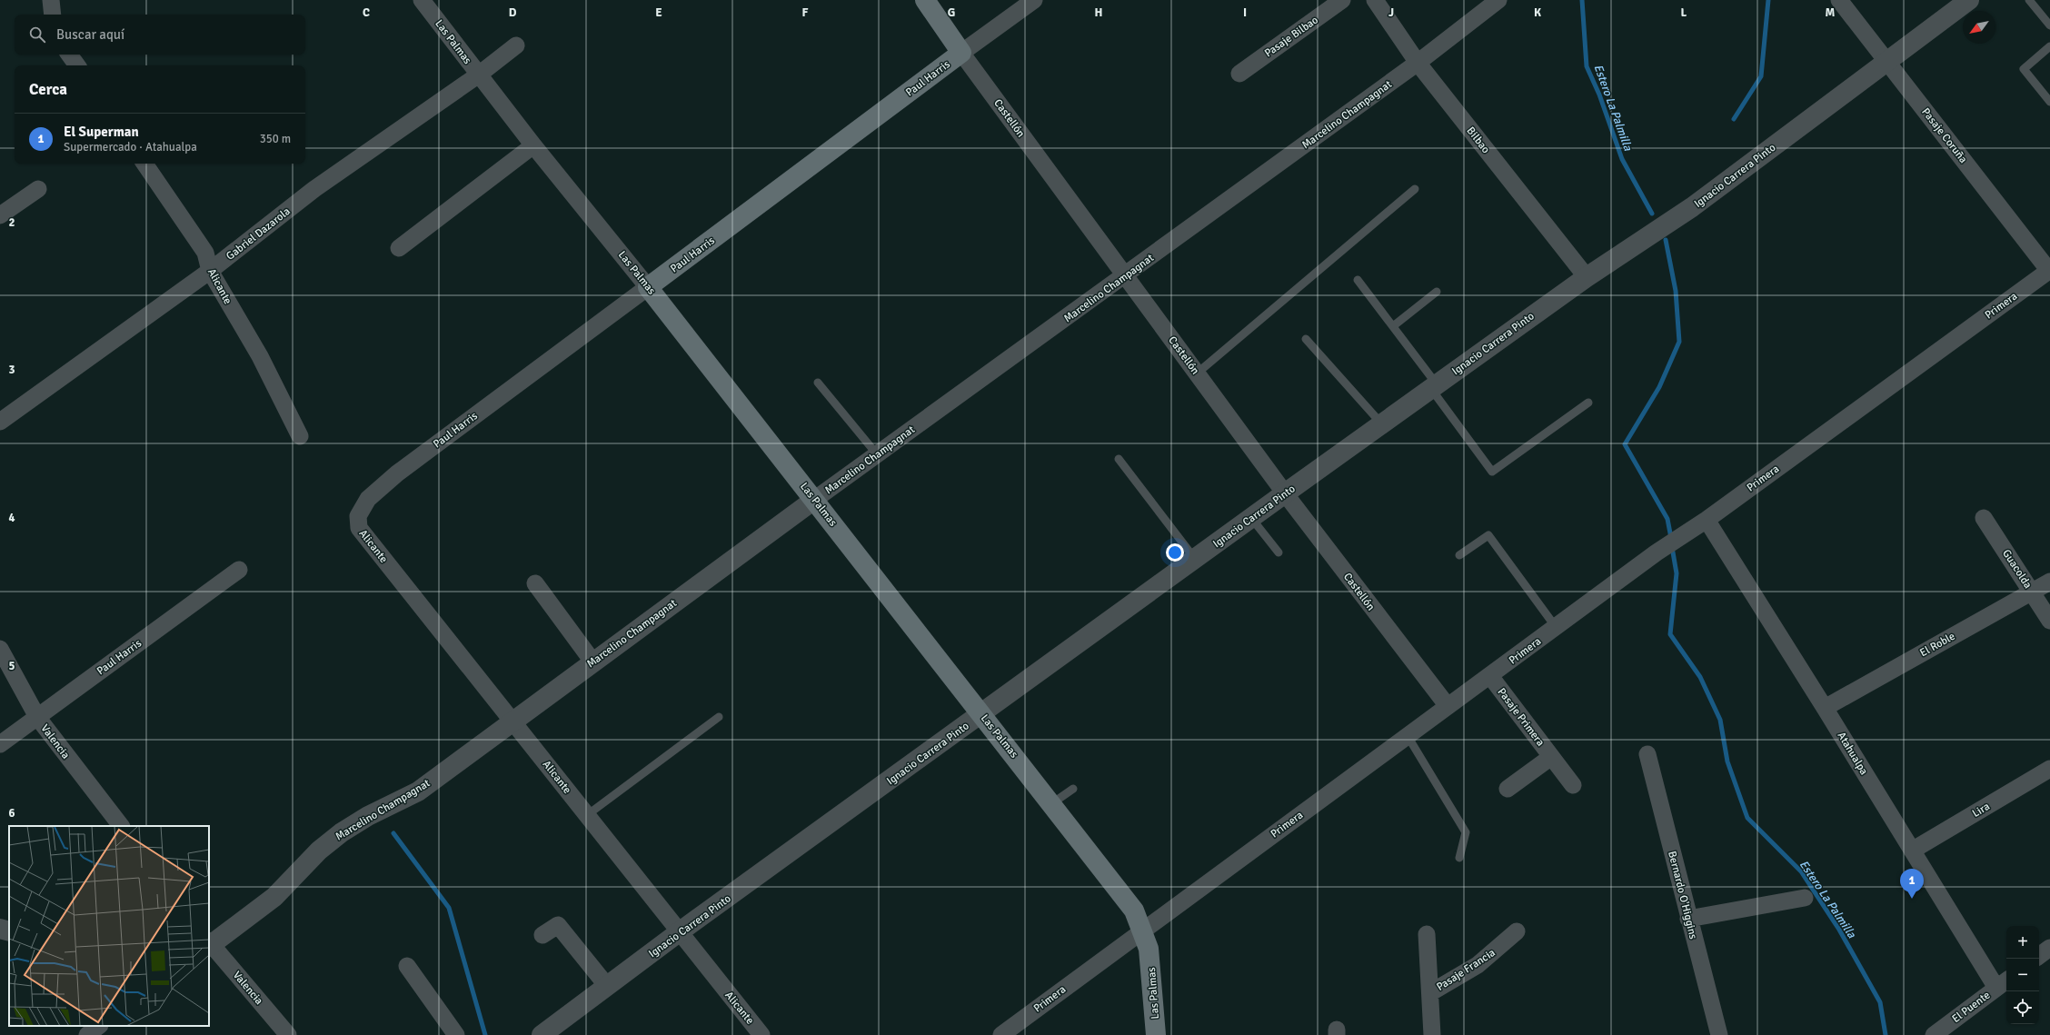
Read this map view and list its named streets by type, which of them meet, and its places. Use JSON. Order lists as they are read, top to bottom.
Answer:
{
  "streets": {
    "main road": ["Las Palmas", "Paul Harris", "Castellón"],
    "street": [
      "Pasaje Bilbao",
      "Marcelino Champagnat",
      "Pasaje Coruña",
      "Bilbao",
      "Ignacio Carrera Pinto",
      "Gabriel Dazarola",
      "Alicante",
      "Primera",
      "Guacolda",
      "El Roble",
      "Pasaje Primera",
      "Valencia",
      "Atahualpa",
      "Lira",
      "Bernardo O'Higgins",
      "Pasaje Francia",
      "El Puente"
    ]
  },
  "crossings": [
    ["Las Palmas", "Paul Harris"],
    ["Las Palmas", "Marcelino Champagnat"],
    ["Las Palmas", "Ignacio Carrera Pinto"],
    ["Las Palmas", "Gabriel Dazarola"],
    ["Las Palmas", "Primera"],
    ["Paul Harris", "Castellón"],
    ["Paul Harris", "Alicante"],
    ["Paul Harris", "Valencia"],
    ["Marcelino Champagnat", "Castellón"],
    ["Marcelino Champagnat", "Bilbao"],
    ["Marcelino Champagnat", "Alicante"],
    ["Marcelino Champagnat", "Valencia"],
    ["Castellón", "Ignacio Carrera Pinto"],
    ["Castellón", "Primera"],
    ["Pasaje Coruña", "Ignacio Carrera Pinto"],
    ["Pasaje Coruña", "Primera"],
    ["Bilbao", "Ignacio Carrera Pinto"],
    ["Ignacio Carrera Pinto", "Alicante"],
    ["Gabriel Dazarola", "Alicante"],
    ["Primera", "Pasaje Primera"],
    ["Primera", "Atahualpa"],
    ["Guacolda", "El Roble"],
    ["El Roble", "Atahualpa"],
    ["Atahualpa", "Lira"],
    ["Atahualpa", "El Puente"]
  ],
  "water": ["Estero La Palmilla"],
  "north": "bottom left",
  "page": {
    "search": "Buscar aquí",
    "heading": "Cerca",
    "list": [
      {
        "mark": "1",
        "name": "El Superman",
        "note": "Supermercado · Atahualpa",
        "value": "350 m"
      }
    ],
    "pins": "1",
    "map_buttons": ["+", "−"]
  },
  "grid": {
    "columns": [
      "C",
      "D",
      "E",
      "F",
      "G",
      "H",
      "I",
      "J",
      "K",
      "L",
      "M"
    ],
    "rows": [
      "2",
      "3",
      "4",
      "5",
      "6"
    ]
  }
}
